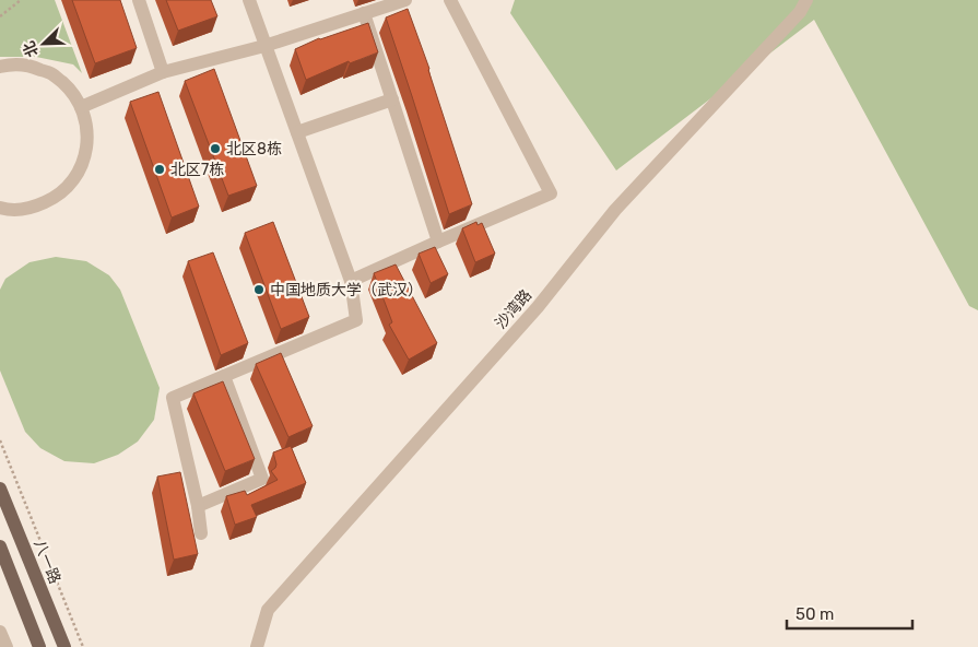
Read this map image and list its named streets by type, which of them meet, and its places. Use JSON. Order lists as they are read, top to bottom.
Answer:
{
  "streets": {
    "main road": ["八一路"],
    "street": ["沙湾路"]
  },
  "places": ["北区8栋", "北区7栋", "中国地质大学（武汉）"],
  "scale_bar": "50 m",
  "north": "bottom left"
}
